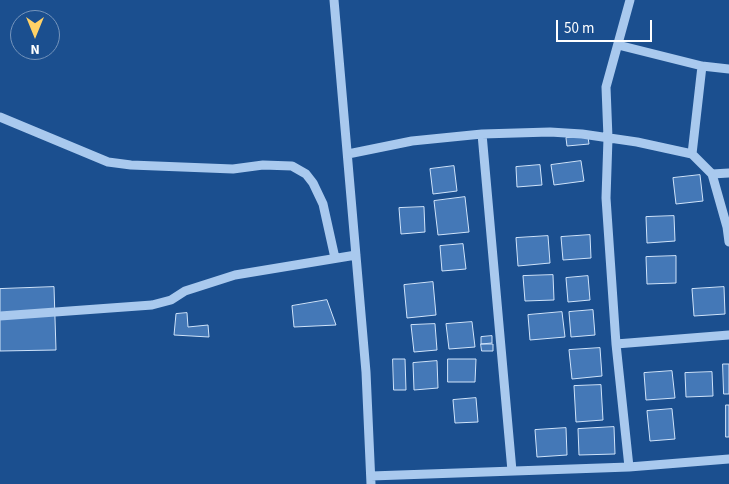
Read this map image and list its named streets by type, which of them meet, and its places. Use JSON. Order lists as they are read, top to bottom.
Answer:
{
  "scale_bar": "50 m",
  "north": "bottom"
}
